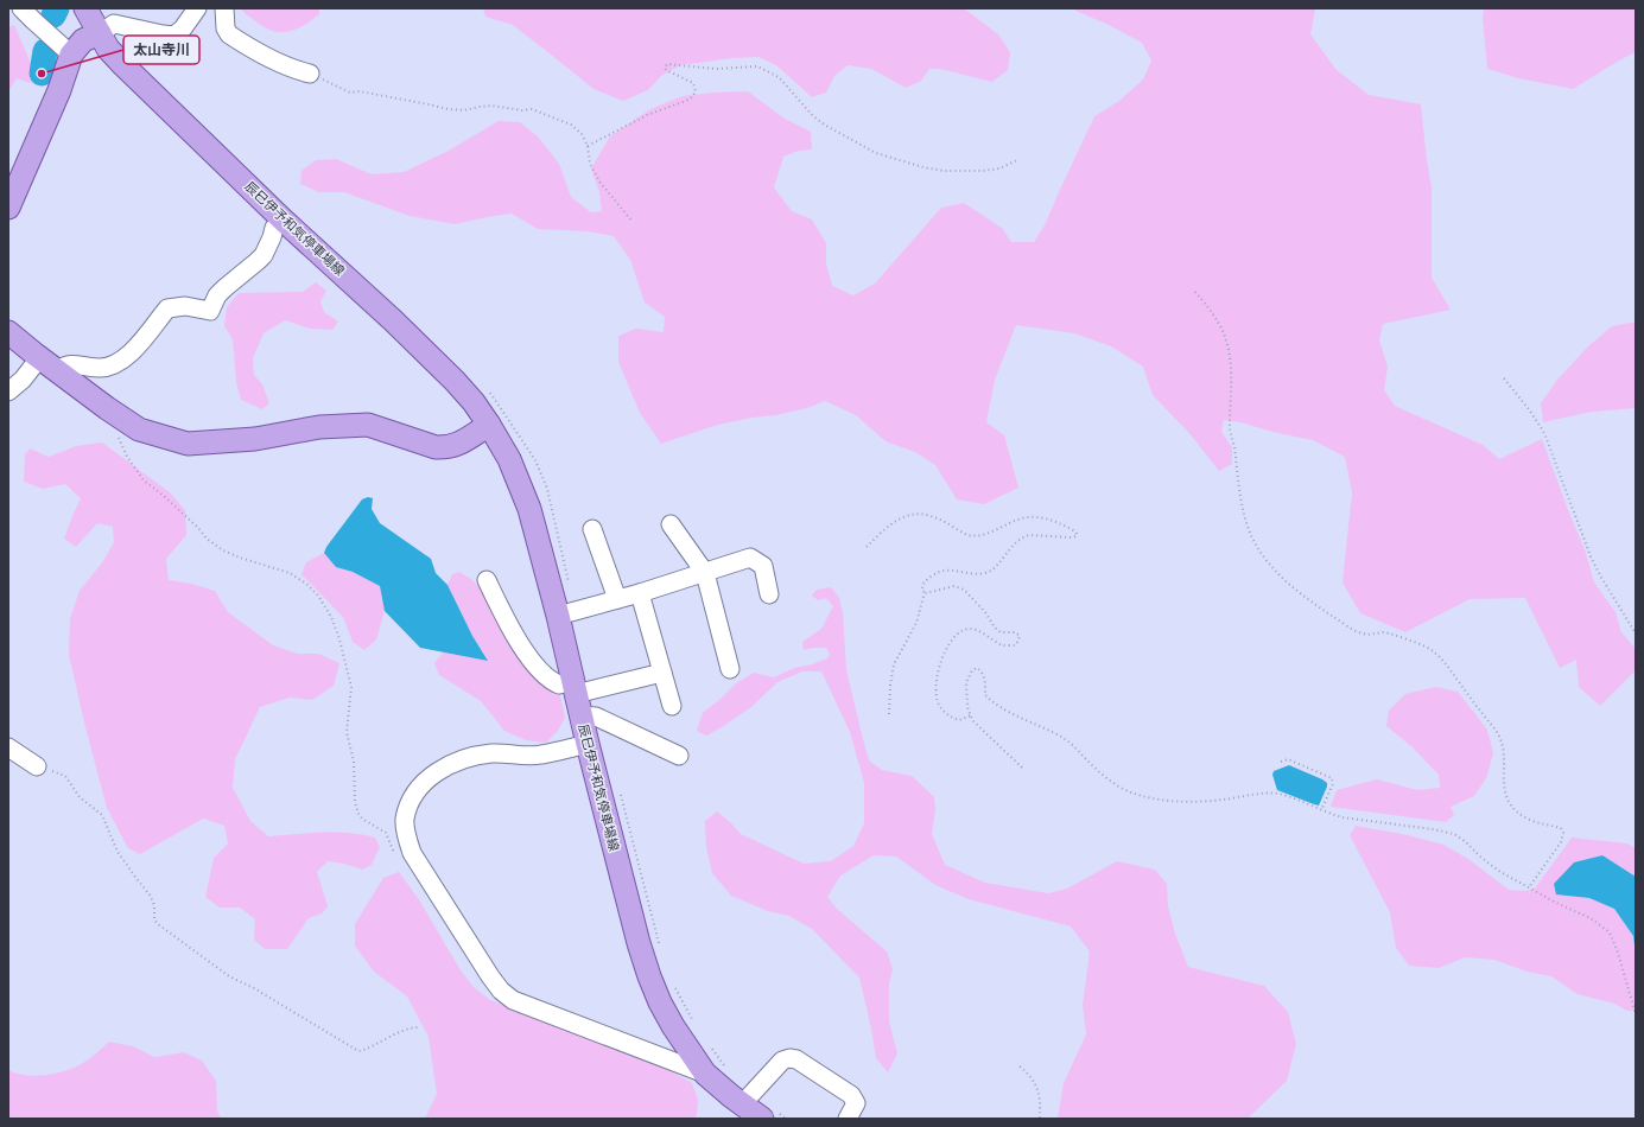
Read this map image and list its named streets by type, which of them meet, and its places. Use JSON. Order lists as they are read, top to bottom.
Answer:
{
  "streets": {
    "main road": ["辰巳伊予和気停車場線"]
  },
  "places": ["太山寺川"]
}
